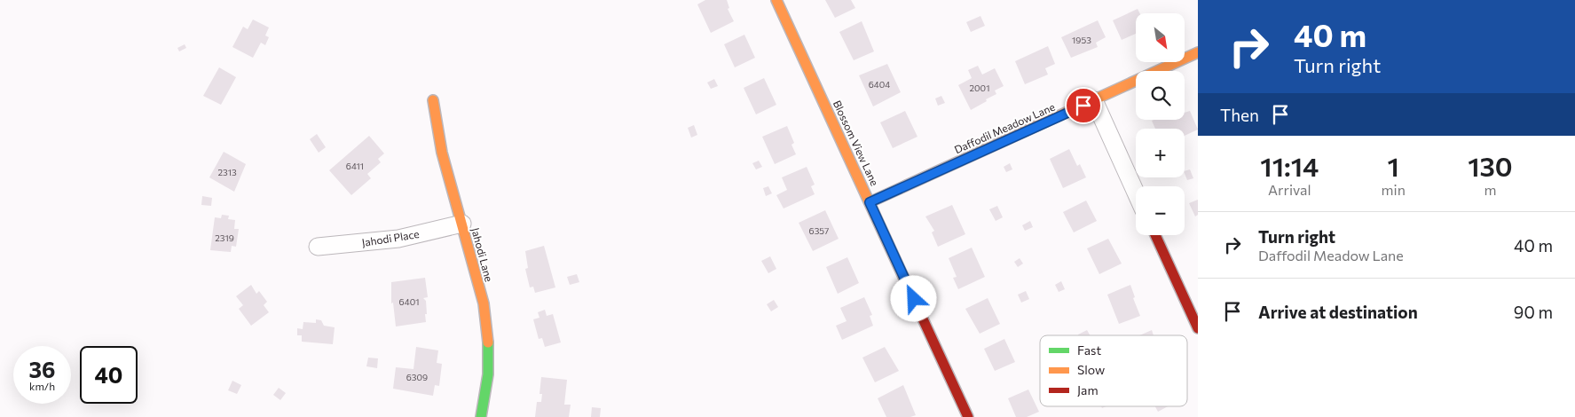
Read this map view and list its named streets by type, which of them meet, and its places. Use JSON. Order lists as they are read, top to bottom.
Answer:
{
  "streets": {
    "street": [
      "Daffodil Meadow Lane",
      "Blossom View Lane",
      "Jahodi Place",
      "Jahodi Lane"
    ]
  },
  "crossings": [
    ["Daffodil Meadow Lane", "Blossom View Lane"],
    ["Jahodi Place", "Jahodi Lane"]
  ],
  "house_numbers": [
    "1953",
    "6404",
    "2001",
    "6411",
    "2313",
    "6357",
    "2319",
    "6401",
    "6309"
  ],
  "legend": ["Fast", "Slow", "Jam"],
  "north": "bottom right",
  "page": {
    "turn": ["40 m", "Turn right"],
    "map_buttons": ["+", "−"],
    "then": "Then",
    "eta": [
      "11:14",
      "Arrival",
      "1",
      "min",
      "130",
      "m"
    ],
    "list": [
      {
        "name": "Turn right",
        "note": "Daffodil Meadow Lane",
        "value": "40 m"
      },
      {
        "name": "Arrive at destination",
        "value": "90 m"
      }
    ],
    "speed": "36 km/h",
    "limit": "40"
  }
}
